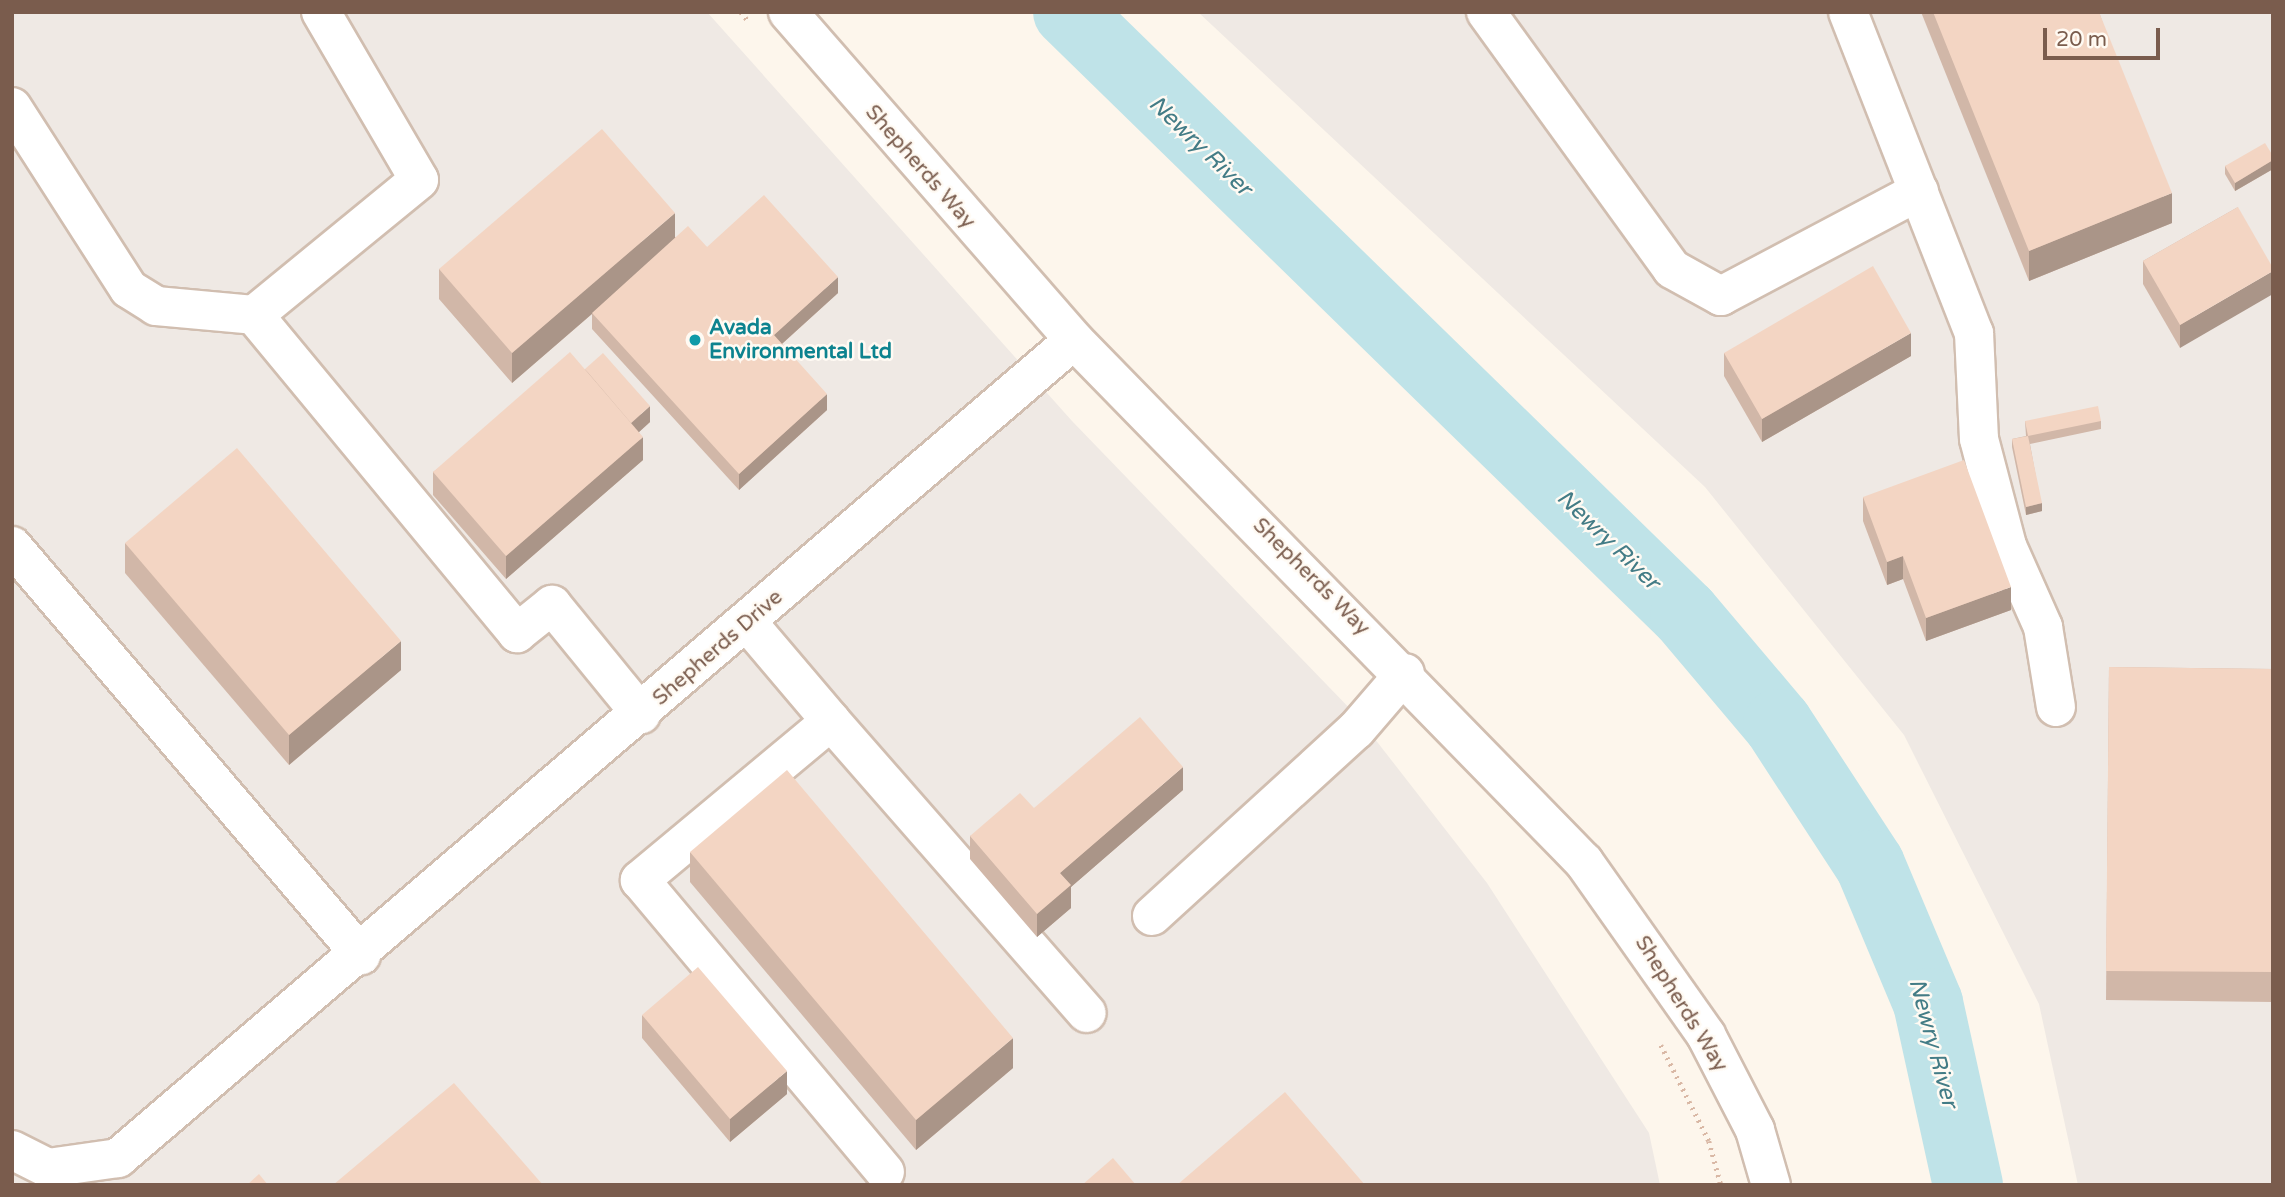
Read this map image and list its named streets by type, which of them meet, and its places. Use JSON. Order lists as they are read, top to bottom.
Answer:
{
  "streets": {
    "street": ["Shepherds Way", "Shepherds Drive"]
  },
  "crossings": [
    ["Shepherds Way", "Shepherds Drive"]
  ],
  "water": ["Newry River"],
  "places": ["Avada Environmental Ltd"],
  "scale_bar": "20 m"
}
